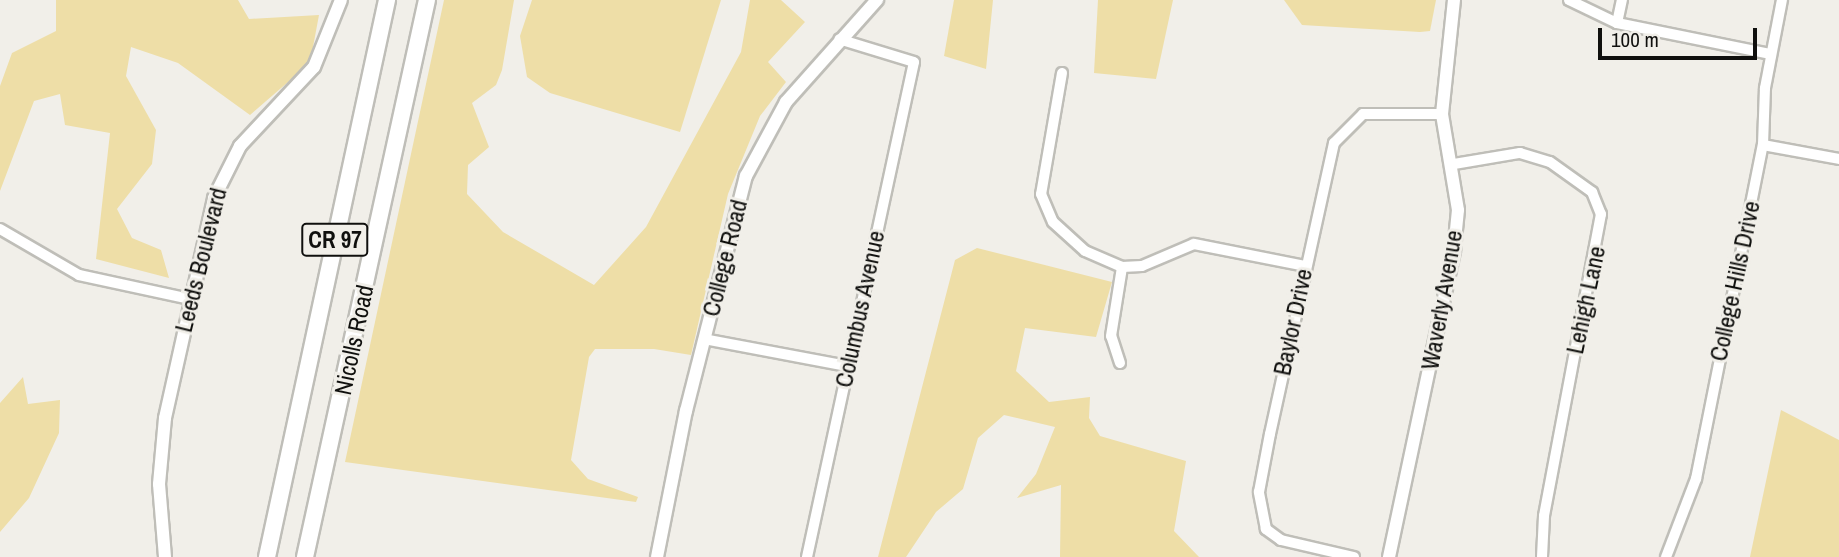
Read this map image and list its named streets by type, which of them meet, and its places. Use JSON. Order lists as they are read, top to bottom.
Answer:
{
  "streets": {
    "highway": ["CR 97", "Nicolls Road"],
    "street": [
      "College Road",
      "Leeds Boulevard",
      "College Hills Drive",
      "Waverly Avenue",
      "Lehigh Lane",
      "Columbus Avenue",
      "Baylor Drive"
    ]
  },
  "crossings": [
    ["College Road", "Columbus Avenue"],
    ["Waverly Avenue", "Lehigh Lane"],
    ["Waverly Avenue", "Baylor Drive"]
  ],
  "scale_bar": "100 m"
}
